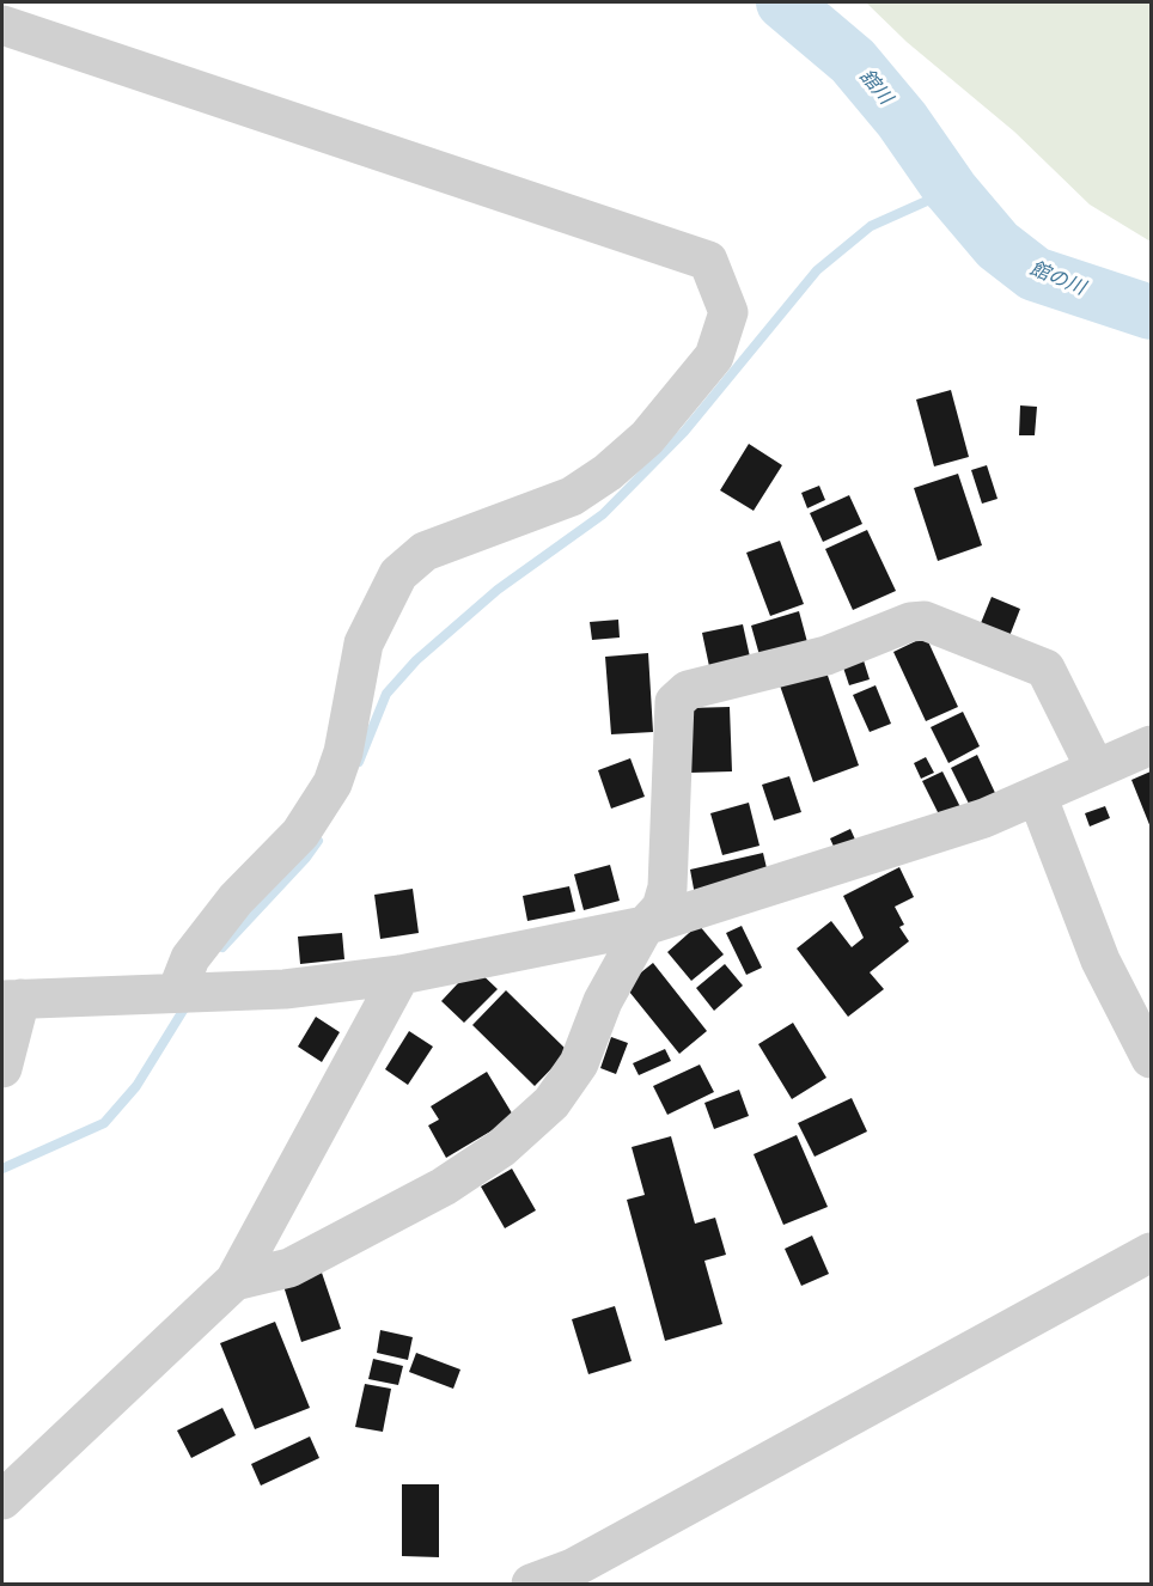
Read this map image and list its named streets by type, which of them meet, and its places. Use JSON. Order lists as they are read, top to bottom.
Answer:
{
  "water": ["舘川", "館の川"]
}
